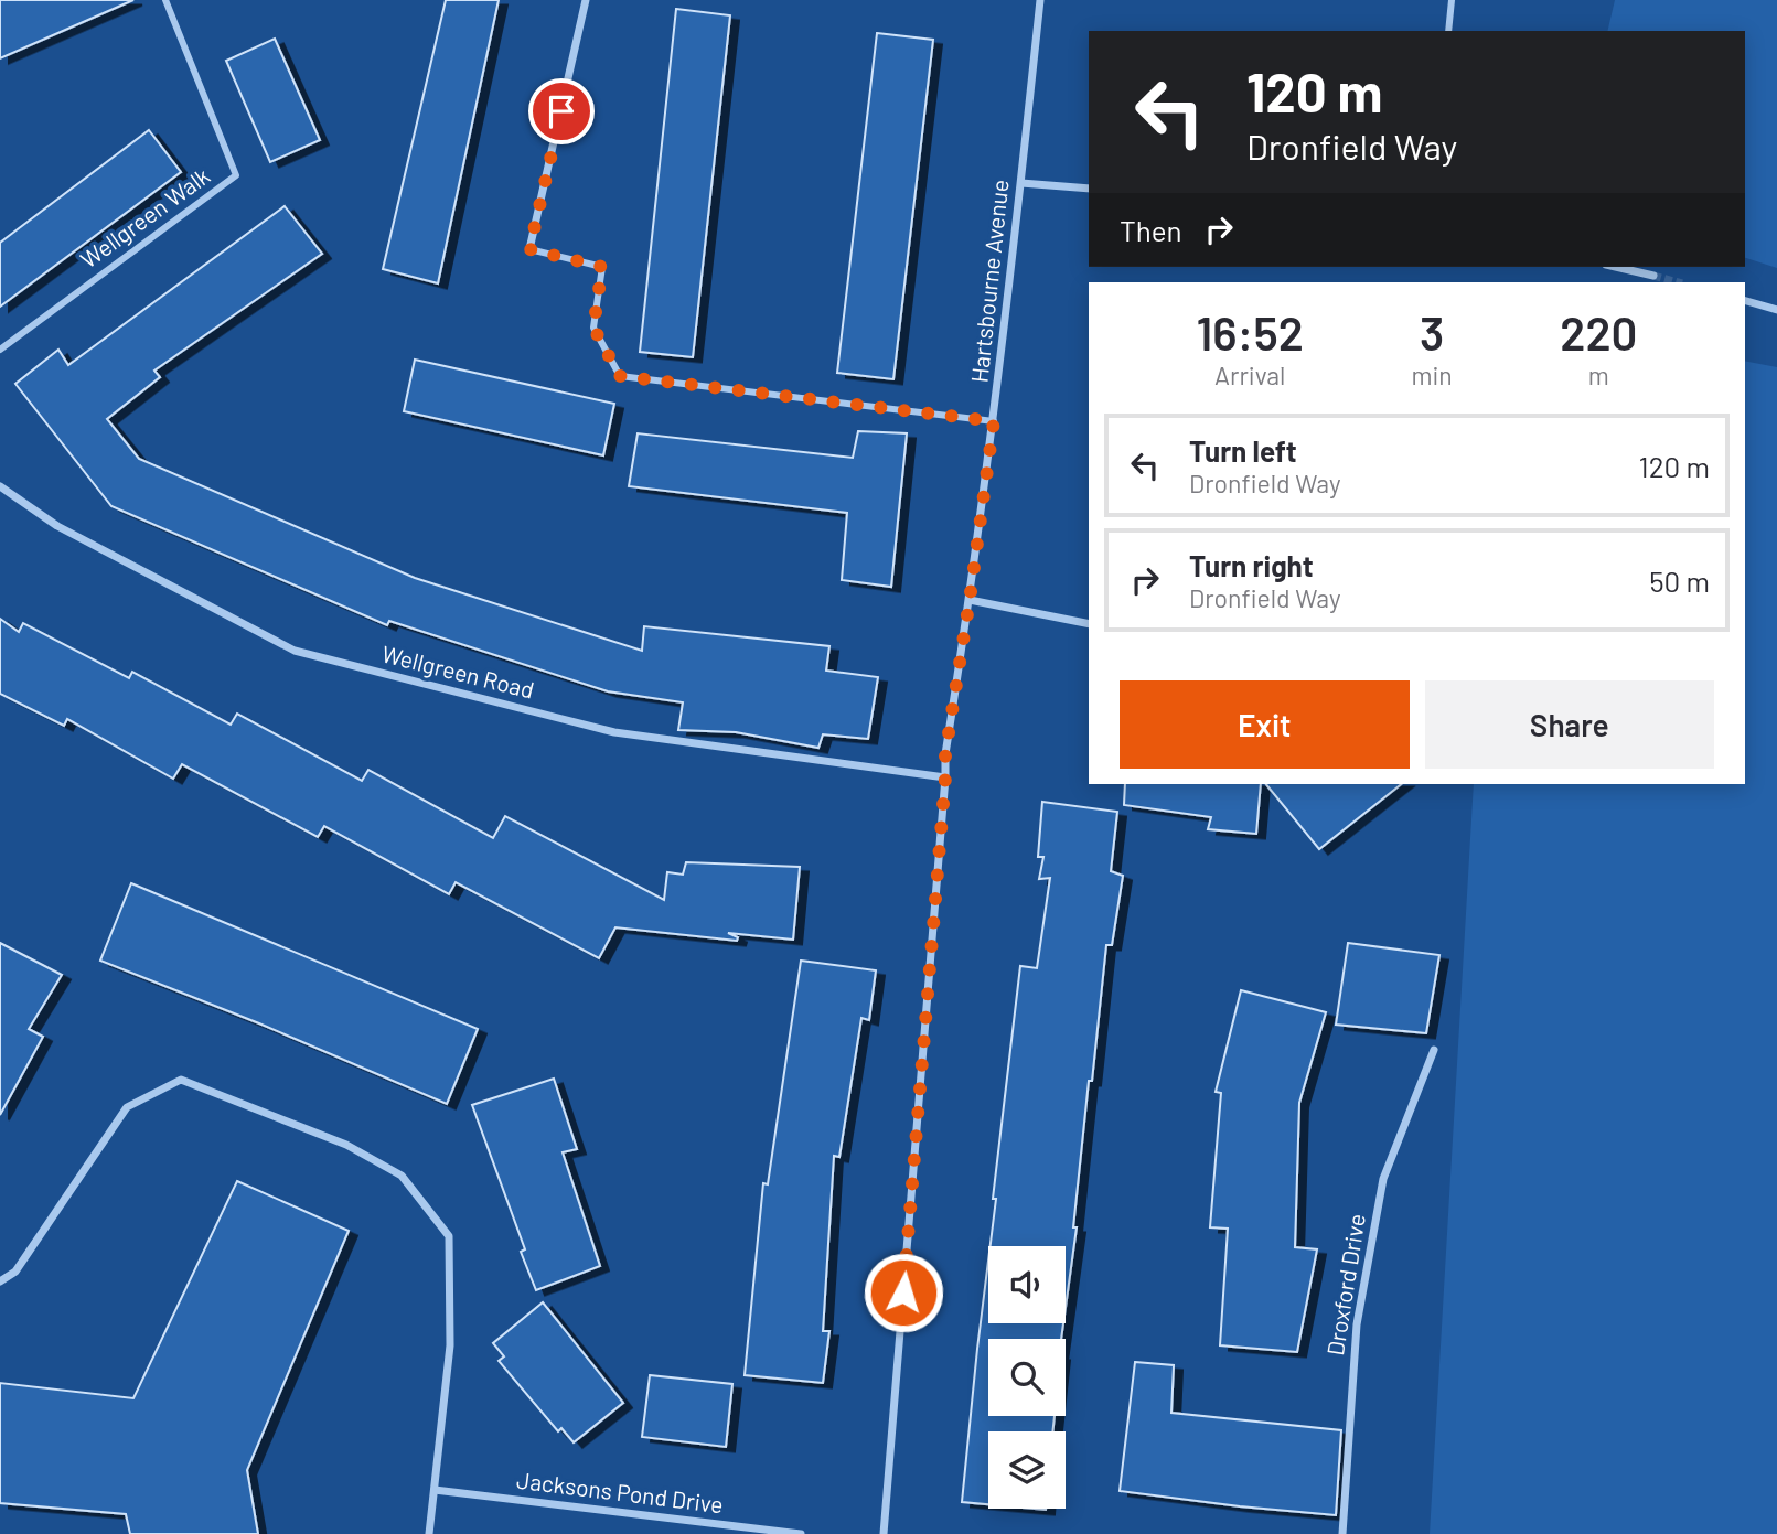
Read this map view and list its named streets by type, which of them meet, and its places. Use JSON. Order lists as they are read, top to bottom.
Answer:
{
  "streets": {
    "street": [
      "Wellgreen Walk",
      "Hartsbourne Avenue",
      "Wellgreen Road",
      "Droxford Drive",
      "Jacksons Pond Drive"
    ]
  },
  "crossings": [
    ["Hartsbourne Avenue", "Wellgreen Road"]
  ],
  "page": {
    "turn": ["120 m", "Dronfield Way"],
    "then": "Then",
    "eta": [
      "16:52",
      "Arrival",
      "3",
      "min",
      "220",
      "m"
    ],
    "list": [
      {
        "name": "Turn left",
        "note": "Dronfield Way",
        "value": "120 m"
      },
      {
        "name": "Turn right",
        "note": "Dronfield Way",
        "value": "50 m"
      }
    ],
    "buttons": ["Exit", "Share"]
  }
}
